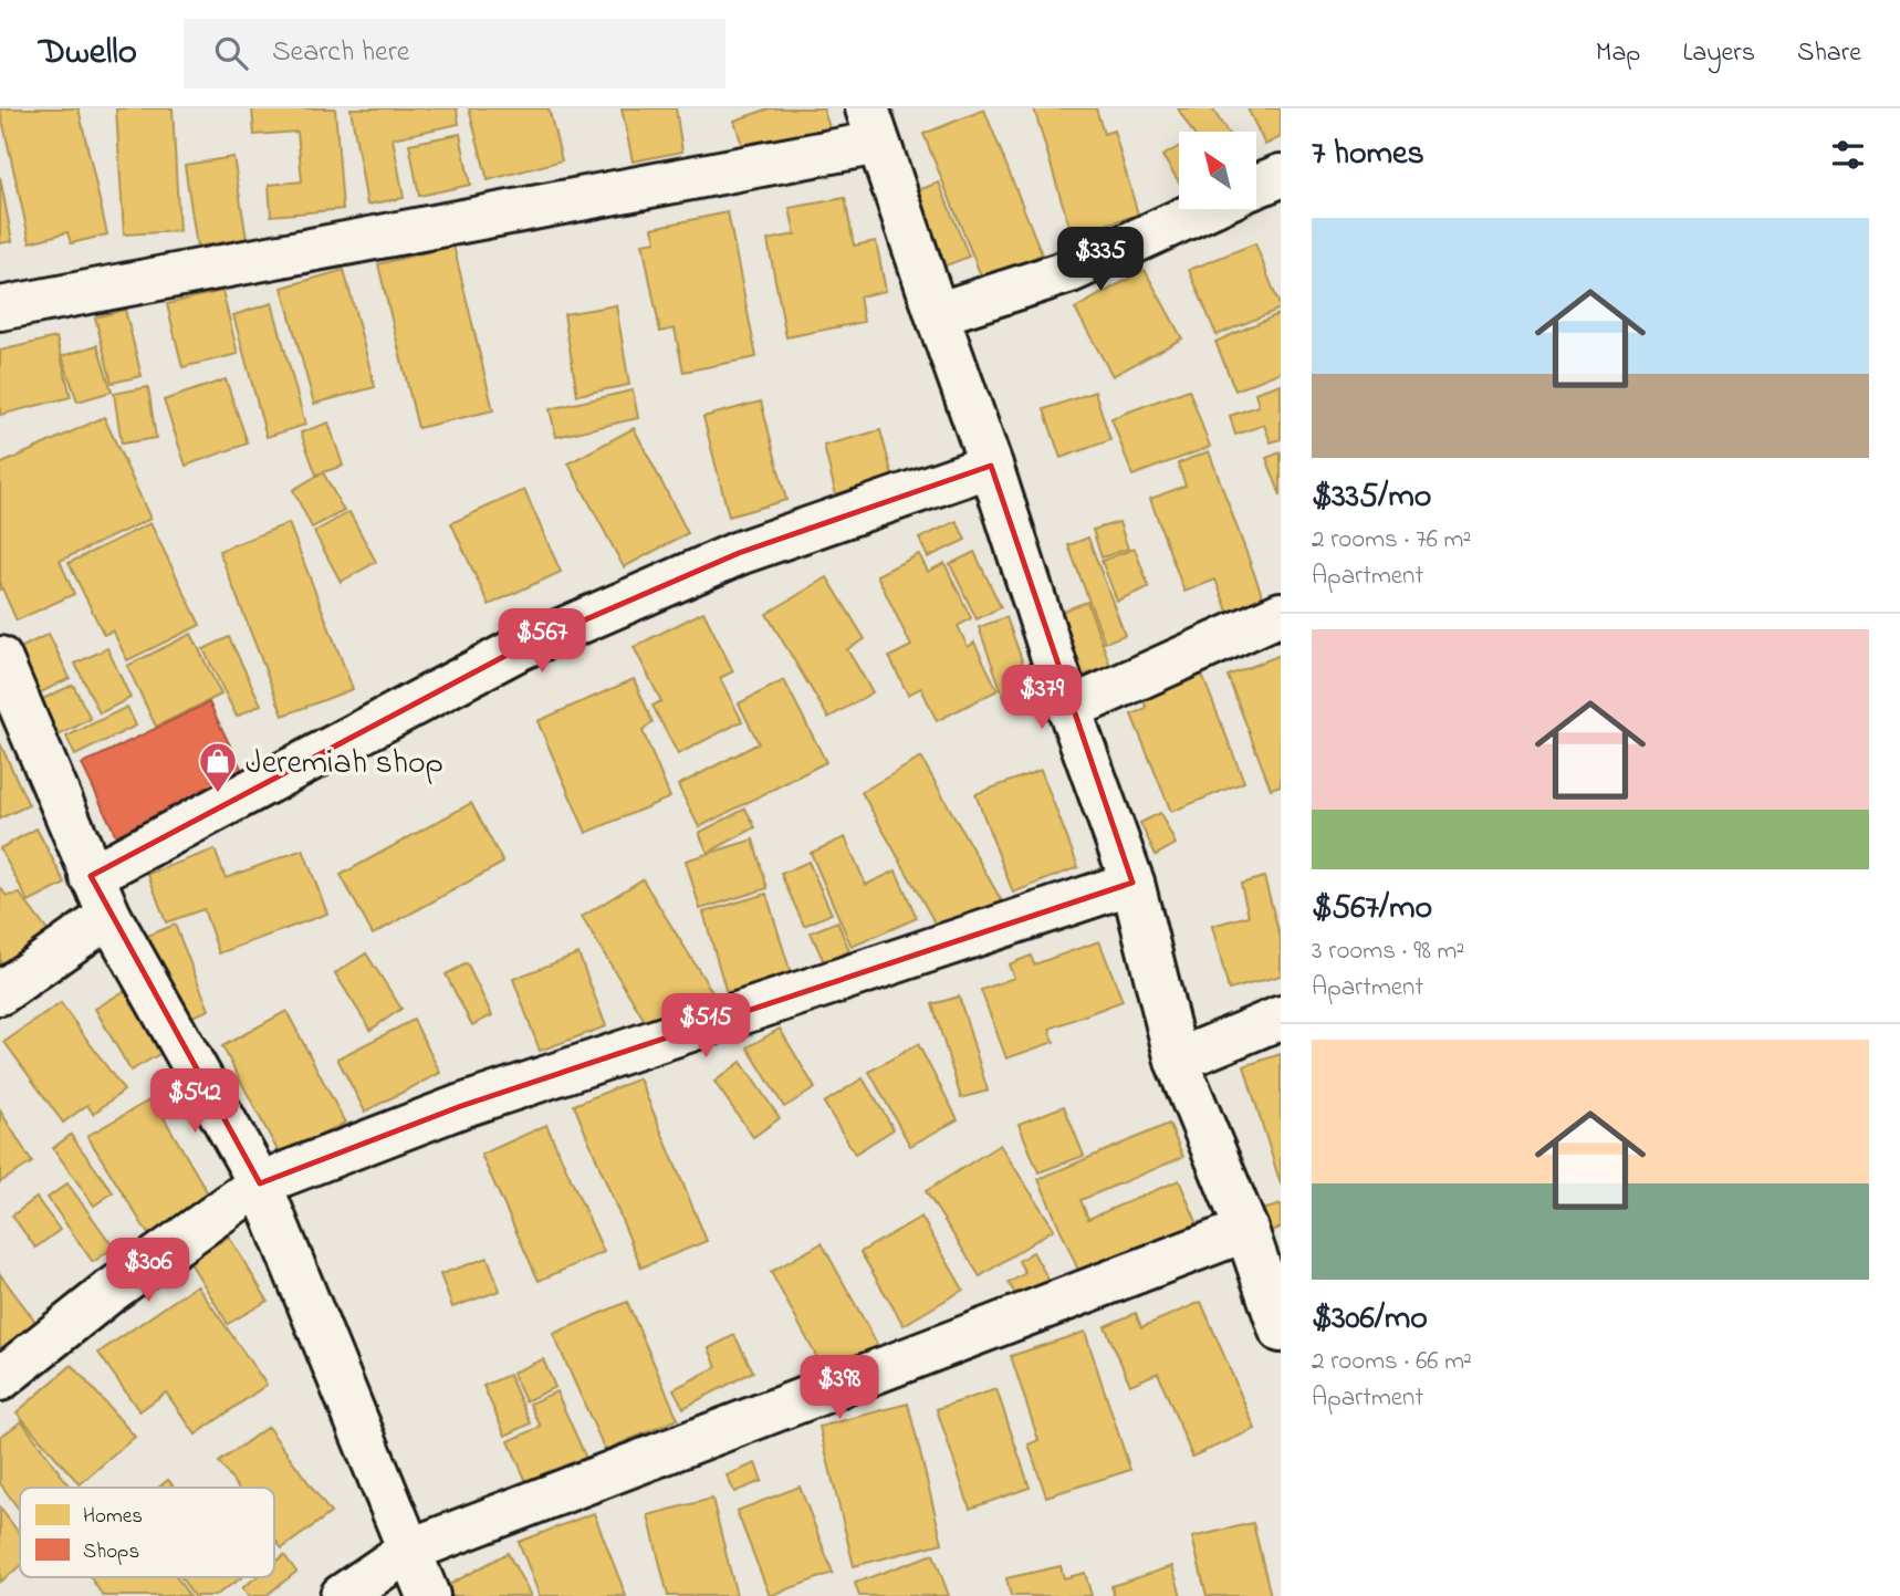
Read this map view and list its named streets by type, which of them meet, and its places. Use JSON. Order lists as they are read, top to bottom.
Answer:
{
  "places": {
    "shop": ["Jeremiah shop"]
  },
  "legend": ["Homes", "Shops"],
  "north": "top left",
  "page": {
    "header": "Dwello",
    "search": "Search here",
    "nav": ["Map", "Layers", "Share"],
    "heading": "7 homes",
    "list": [
      {
        "name": "$335/mo",
        "note": "2 rooms · 76 m² · Apartment"
      },
      {
        "name": "$567/mo",
        "note": "3 rooms · 98 m² · Apartment"
      },
      {
        "name": "$306/mo",
        "note": "2 rooms · 66 m² · Apartment"
      }
    ],
    "price": [
      "$335",
      "$567",
      "$379",
      "$515",
      "$542",
      "$306",
      "$398"
    ]
  }
}
